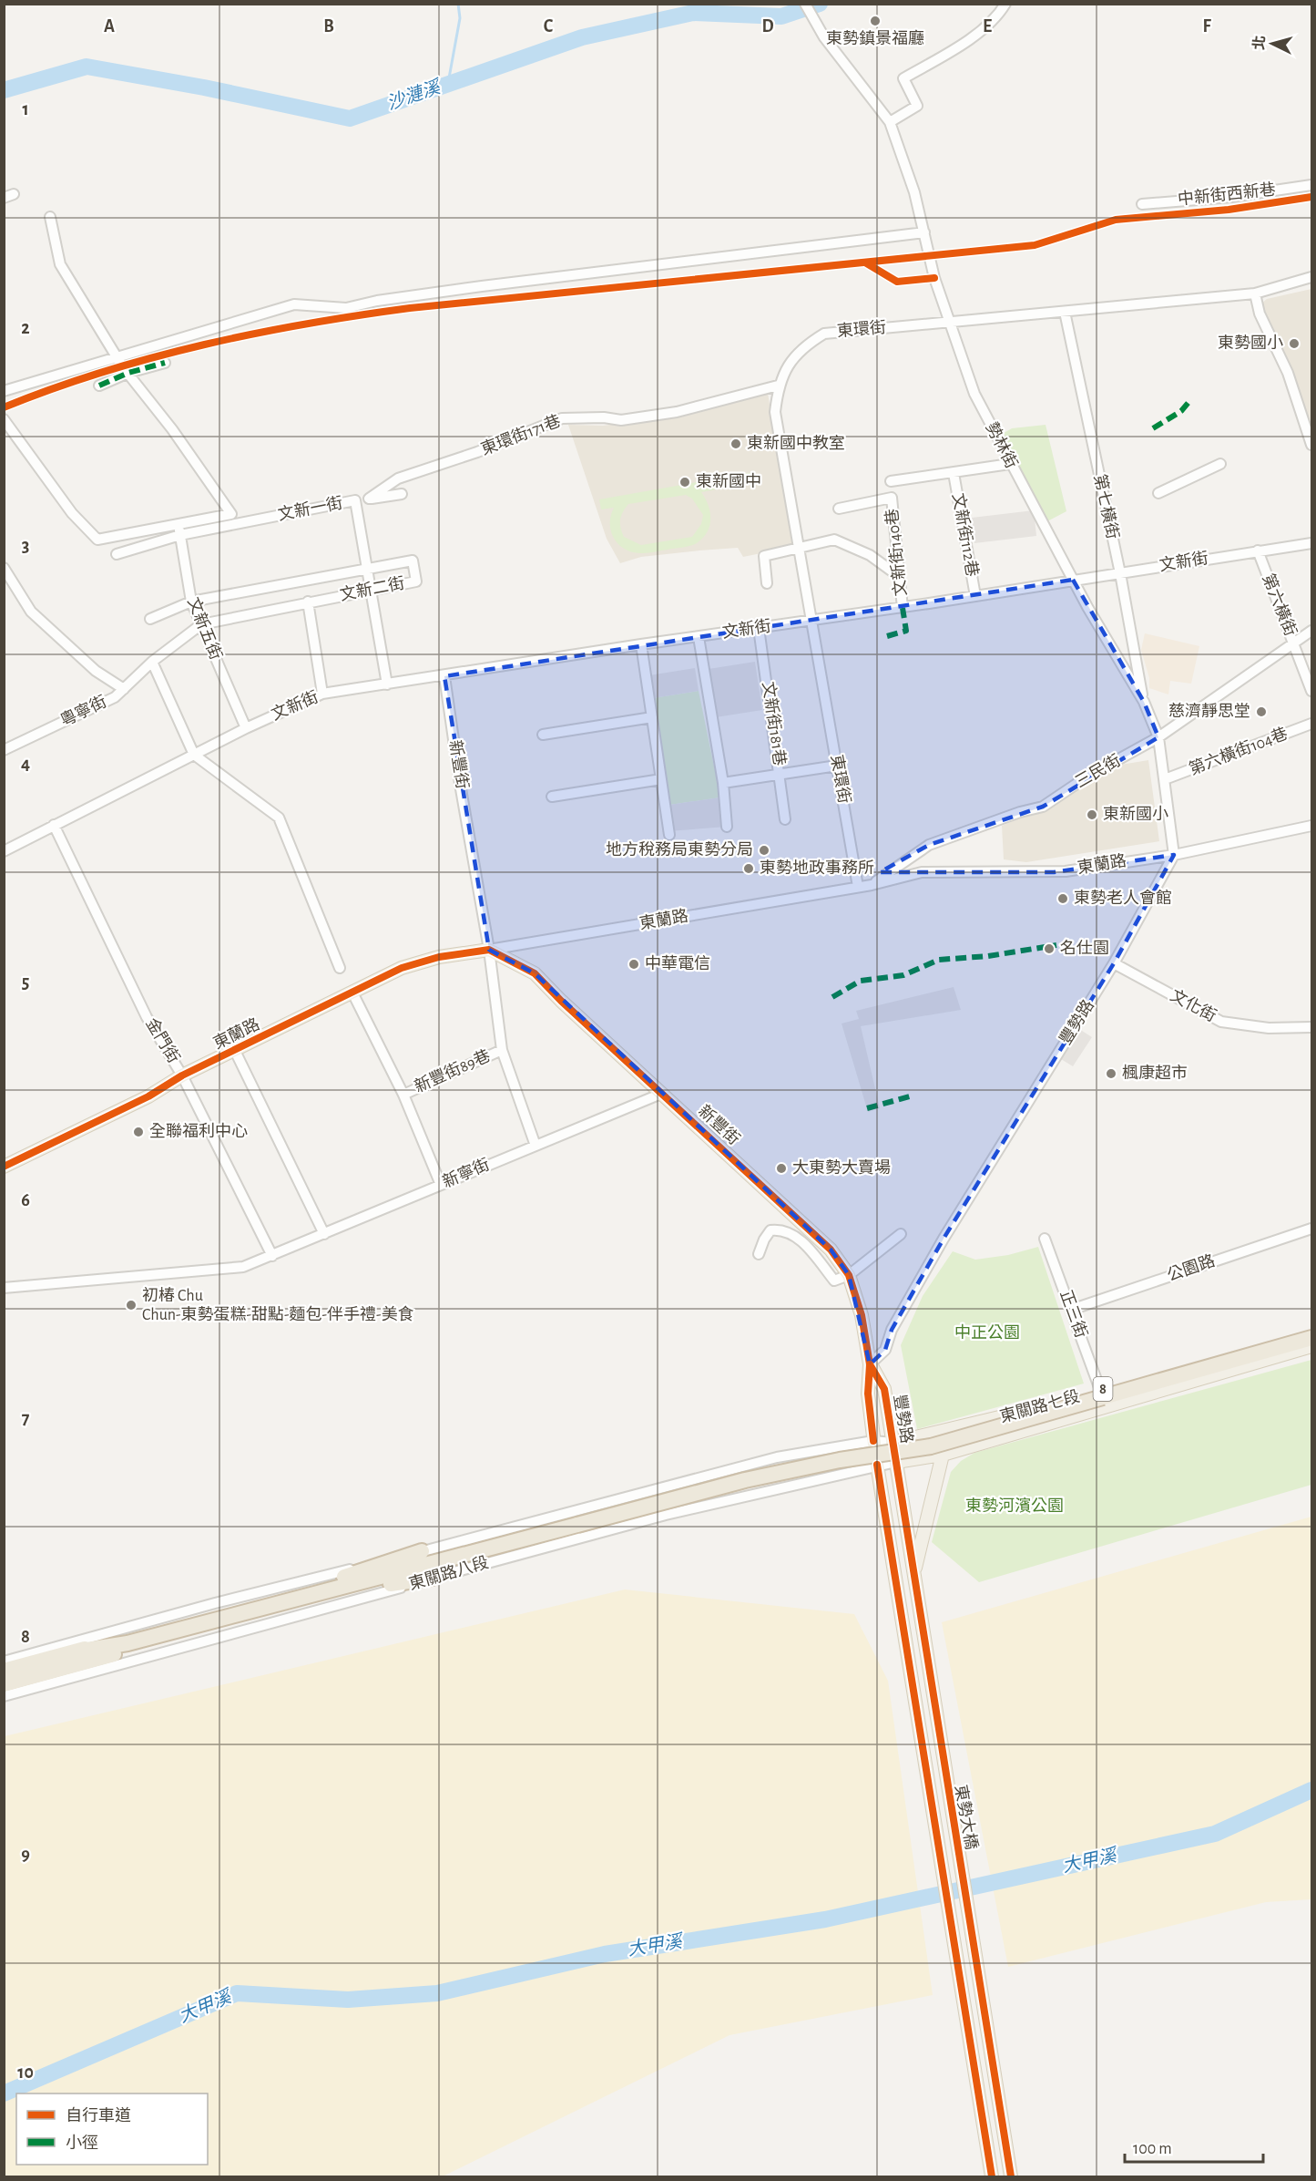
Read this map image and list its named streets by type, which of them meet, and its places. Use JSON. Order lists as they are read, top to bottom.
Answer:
{
  "streets": {
    "main road": [
      "新豐街",
      "東蘭路",
      "豐勢路",
      "8",
      "東關路七段",
      "東勢大橋"
    ],
    "street": [
      "中新街西新巷",
      "東環街",
      "東環街171巷",
      "勢林街",
      "第七橫街",
      "文新一街",
      "文新街112巷",
      "文新街140巷",
      "文新街",
      "文新二街",
      "第六橫街",
      "文新五街",
      "粵寧街",
      "文新街181巷",
      "第六橫街104巷",
      "三民街",
      "文化街",
      "金門街",
      "新豐街89巷",
      "新寧街",
      "公園路",
      "正三街",
      "東關路八段"
    ]
  },
  "crossings": [
    ["東環街", "東環街171巷"],
    ["東環街", "勢林街"],
    ["東環街", "第七橫街"],
    ["東環街", "文新街"],
    ["東環街", "東蘭路"],
    ["勢林街", "第七橫街"],
    ["勢林街", "文新街"],
    ["勢林街", "第六橫街104巷"],
    ["勢林街", "三民街"],
    ["勢林街", "東蘭路"],
    ["勢林街", "豐勢路"],
    ["第七橫街", "文新街"],
    ["文新一街", "文新街"],
    ["文新一街", "文新二街"],
    ["文新一街", "文新五街"],
    ["文新街112巷", "文新街"],
    ["文新街140巷", "文新街"],
    ["文新街", "第六橫街"],
    ["文新街", "文新五街"],
    ["文新街", "文新街181巷"],
    ["文新街", "新豐街"],
    ["文新二街", "文新五街"],
    ["文新二街", "粵寧街"],
    ["第六橫街", "三民街"],
    ["新豐街", "東蘭路"],
    ["新豐街", "豐勢路"],
    ["新豐街", "新豐街89巷"],
    ["新豐街", "新寧街"],
    ["三民街", "東蘭路"],
    ["東蘭路", "豐勢路"],
    ["東蘭路", "金門街"],
    ["文化街", "豐勢路"],
    ["豐勢路", "東關路七段"],
    ["豐勢路", "東關路八段"],
    ["豐勢路", "東勢大橋"],
    ["金門街", "新寧街"],
    ["公園路", "正三街"],
    ["正三街", "東關路七段"],
    ["東關路七段", "東關路八段"],
    ["東關路七段", "東勢大橋"],
    ["東關路八段", "東勢大橋"]
  ],
  "water": ["沙漣溪", "大甲溪"],
  "parks": ["中正公園", "東勢河濱公園"],
  "places": [
    "東勢鎮景福廳",
    "東勢國小",
    "東新國中教室",
    "東新國中",
    "慈濟靜思堂",
    "東新國小",
    "地方稅務局東勢分局",
    "東勢地政事務所",
    "東勢老人會館",
    "名仕園",
    "中華電信",
    "楓康超市",
    "全聯福利中心",
    "大東勢大賣場",
    "初椿 Chu Chun-東勢蛋糕-甜點-麵包-伴手禮-美食"
  ],
  "legend": ["自行車道", "小徑"],
  "scale_bar": "100 m",
  "north": "left",
  "grid": {
    "columns": [
      "A",
      "B",
      "C",
      "D",
      "E",
      "F"
    ],
    "rows": [
      "1",
      "2",
      "3",
      "4",
      "5",
      "6",
      "7",
      "8",
      "9",
      "10"
    ]
  }
}
